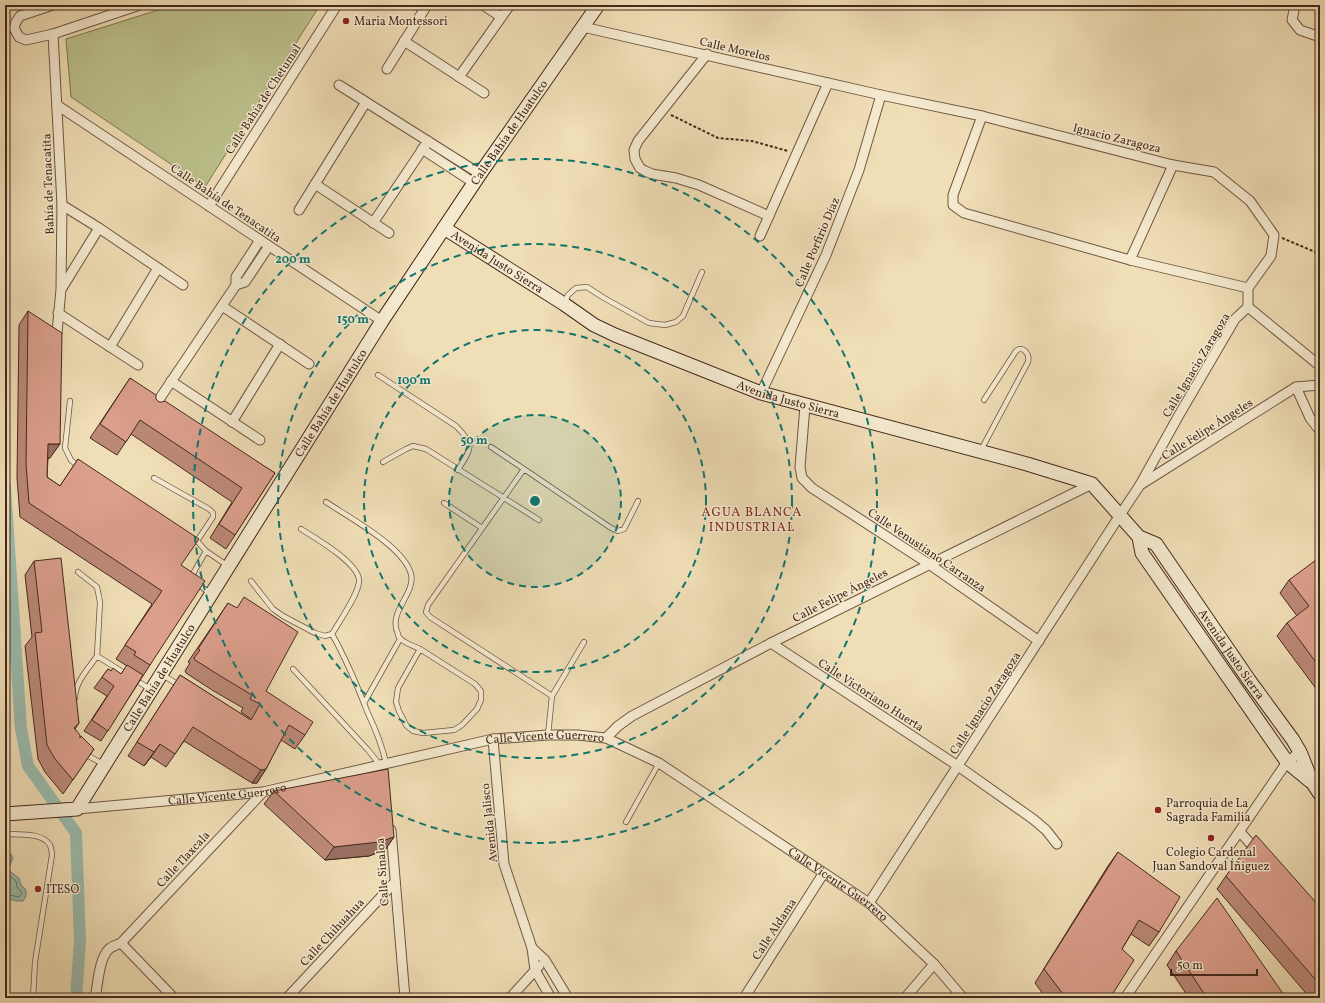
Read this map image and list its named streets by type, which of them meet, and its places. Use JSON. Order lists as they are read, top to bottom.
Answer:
{
  "streets": {
    "street": [
      "Calle Morelos",
      "Calle Bahía de Chetumal",
      "Calle Bahía de Huatulco",
      "Ignacio Zaragoza",
      "Bahía de Tenacatita",
      "Calle Bahía de Tenacatita",
      "Calle Porfirio Díaz",
      "Avenida Justo Sierra",
      "Calle Ignacio Zaragoza",
      "Calle Felipe Ángeles",
      "Calle Venustiano Carranza",
      "Calle Victoriano Huerta",
      "Calle Vicente Guerrero",
      "Avenida Jalisco",
      "Calle Tlaxcala",
      "Calle Sinaloa",
      "Calle Aldama",
      "Calle Chihuahua"
    ]
  },
  "crossings": [
    ["Calle Morelos", "Calle Bahía de Huatulco"],
    ["Calle Morelos", "Ignacio Zaragoza"],
    ["Calle Morelos", "Calle Porfirio Díaz"],
    ["Calle Bahía de Chetumal", "Calle Bahía de Tenacatita"],
    ["Calle Bahía de Huatulco", "Calle Bahía de Tenacatita"],
    ["Calle Bahía de Huatulco", "Avenida Justo Sierra"],
    ["Calle Bahía de Huatulco", "Calle Vicente Guerrero"],
    ["Ignacio Zaragoza", "Calle Porfirio Díaz"],
    ["Bahía de Tenacatita", "Calle Bahía de Tenacatita"],
    ["Calle Porfirio Díaz", "Avenida Justo Sierra"],
    ["Avenida Justo Sierra", "Calle Ignacio Zaragoza"],
    ["Avenida Justo Sierra", "Calle Felipe Ángeles"],
    ["Avenida Justo Sierra", "Calle Venustiano Carranza"],
    ["Calle Ignacio Zaragoza", "Calle Felipe Ángeles"],
    ["Calle Ignacio Zaragoza", "Calle Venustiano Carranza"],
    ["Calle Ignacio Zaragoza", "Calle Victoriano Huerta"],
    ["Calle Ignacio Zaragoza", "Calle Vicente Guerrero"],
    ["Calle Felipe Ángeles", "Calle Venustiano Carranza"],
    ["Calle Felipe Ángeles", "Calle Victoriano Huerta"],
    ["Calle Felipe Ángeles", "Calle Vicente Guerrero"],
    ["Calle Vicente Guerrero", "Avenida Jalisco"],
    ["Calle Vicente Guerrero", "Calle Tlaxcala"],
    ["Calle Vicente Guerrero", "Calle Aldama"],
    ["Calle Sinaloa", "Calle Chihuahua"]
  ],
  "districts": ["AGUA BLANCA INDUSTRIAL"],
  "places": [
    "Maria Montessori",
    "Parroquia de La Sagrada Familia",
    "Colegio Cardenal Juan Sandoval Íñiguez",
    "ITESO"
  ],
  "scale_bar": "50 m",
  "rings": [
    "200 m",
    "150 m",
    "100 m",
    "50 m"
  ]
}
